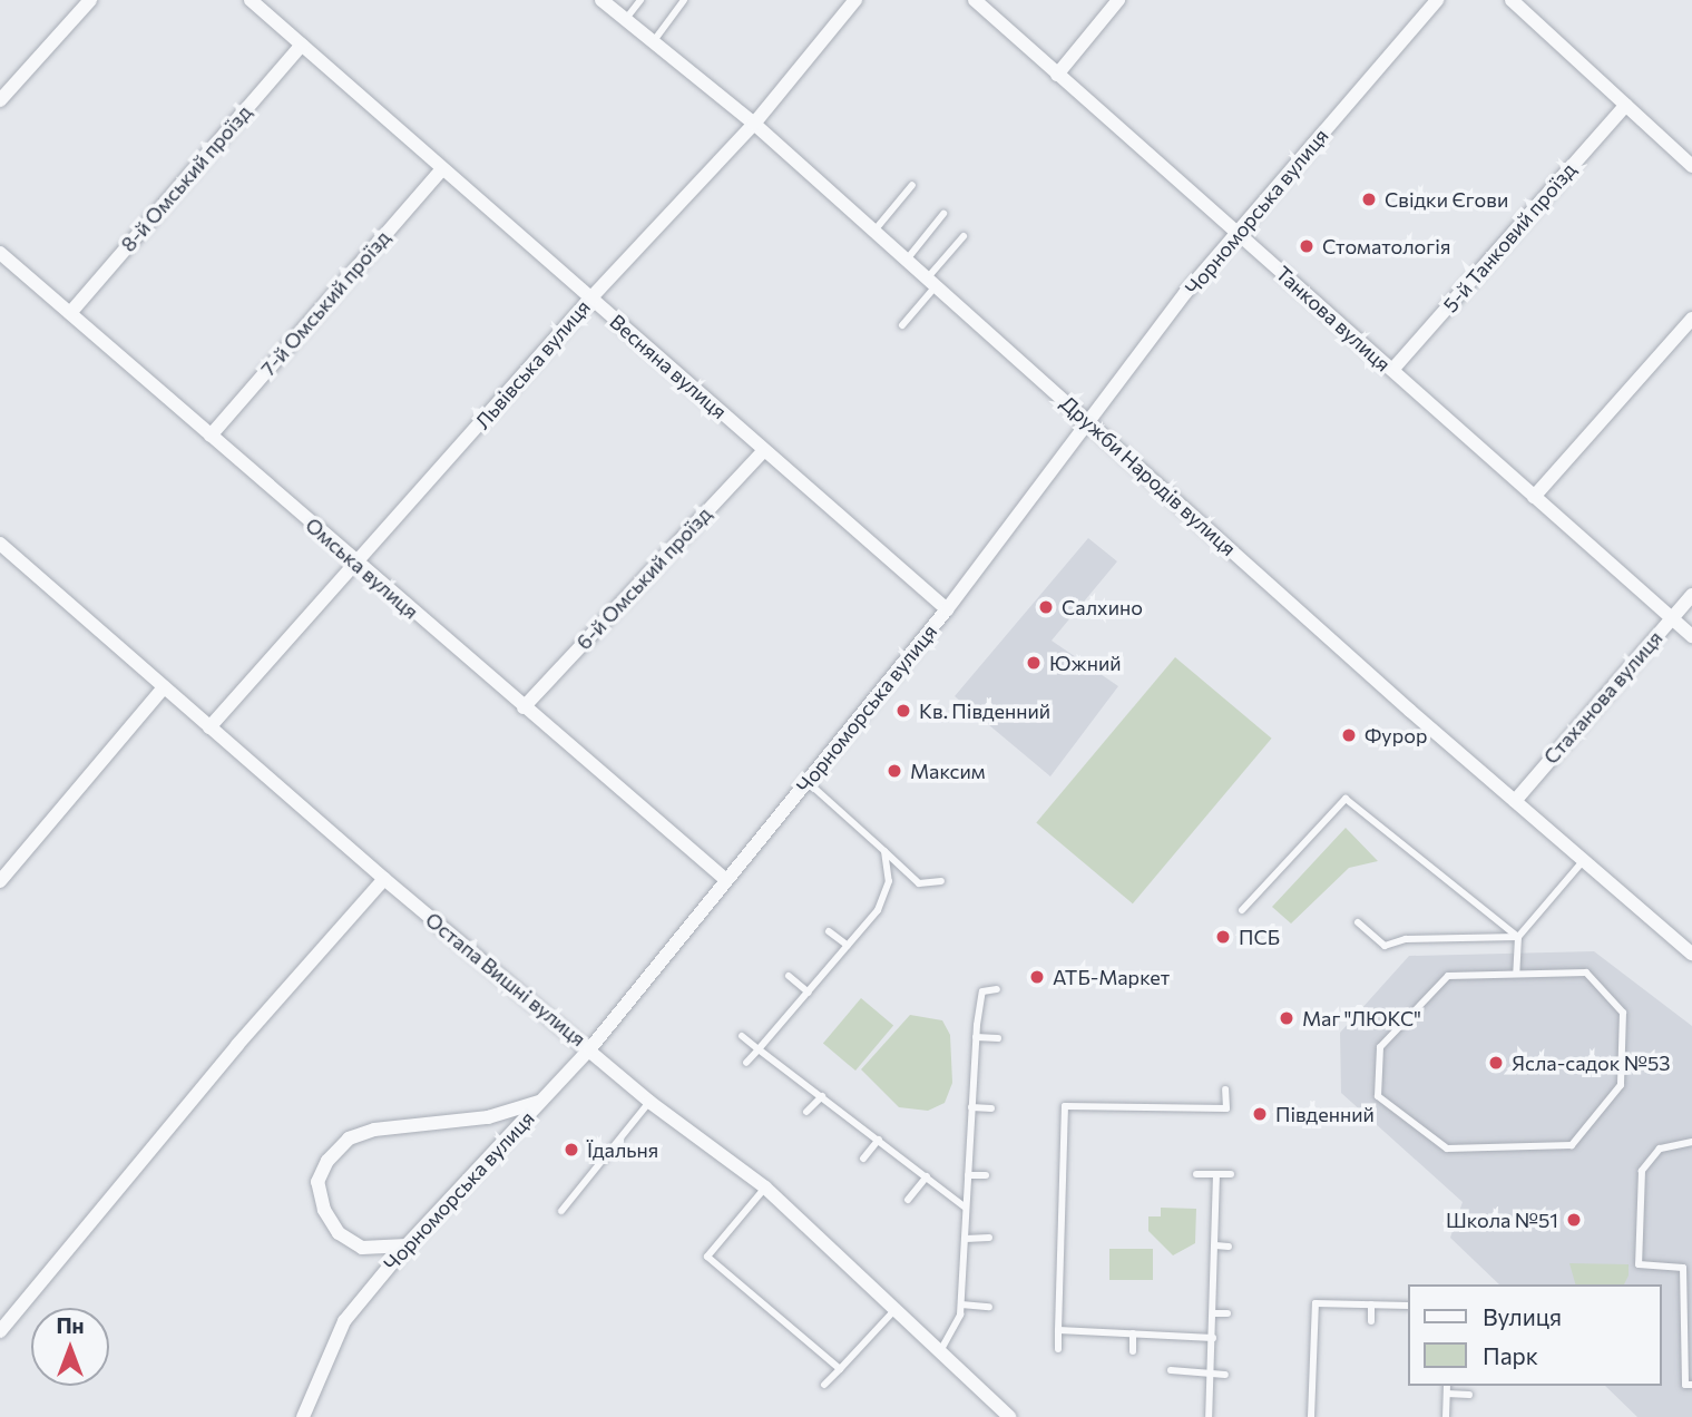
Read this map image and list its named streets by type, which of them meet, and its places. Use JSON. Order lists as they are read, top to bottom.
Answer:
{
  "streets": {
    "street": [
      "8-й Омський проїзд",
      "Чорноморська вулиця",
      "5-й Танковий проїзд",
      "7-й Омський проїзд",
      "Танкова вулиця",
      "Львівська вулиця",
      "Весняна вулиця",
      "Дружби Народів вулиця",
      "Омська вулиця",
      "6-й Омський проїзд",
      "Стаханова вулиця",
      "Остапа Вишні вулиця"
    ]
  },
  "crossings": [
    ["8-й Омський проїзд", "Весняна вулиця"],
    ["8-й Омський проїзд", "Омська вулиця"],
    ["Чорноморська вулиця", "Танкова вулиця"],
    ["Чорноморська вулиця", "Весняна вулиця"],
    ["Чорноморська вулиця", "Дружби Народів вулиця"],
    ["Чорноморська вулиця", "Омська вулиця"],
    ["Чорноморська вулиця", "Остапа Вишні вулиця"],
    ["5-й Танковий проїзд", "Танкова вулиця"],
    ["7-й Омський проїзд", "Весняна вулиця"],
    ["7-й Омський проїзд", "Омська вулиця"],
    ["Танкова вулиця", "Стаханова вулиця"],
    ["Львівська вулиця", "Весняна вулиця"],
    ["Львівська вулиця", "Дружби Народів вулиця"],
    ["Львівська вулиця", "Омська вулиця"],
    ["Львівська вулиця", "Остапа Вишні вулиця"],
    ["Весняна вулиця", "6-й Омський проїзд"],
    ["Дружби Народів вулиця", "Стаханова вулиця"],
    ["Омська вулиця", "6-й Омський проїзд"]
  ],
  "places": [
    "Свідки Єгови",
    "Стоматологія",
    "Салхино",
    "Южний",
    "Кв. Південний",
    "Фурор",
    "Максим",
    "ПСБ",
    "АТБ-Маркет",
    "Маг \"ЛЮКС\"",
    "Ясла-садок №53",
    "Південний",
    "Їдальня",
    "Школа №51"
  ],
  "legend": ["Вулиця", "Парк"],
  "north": "top"
}
